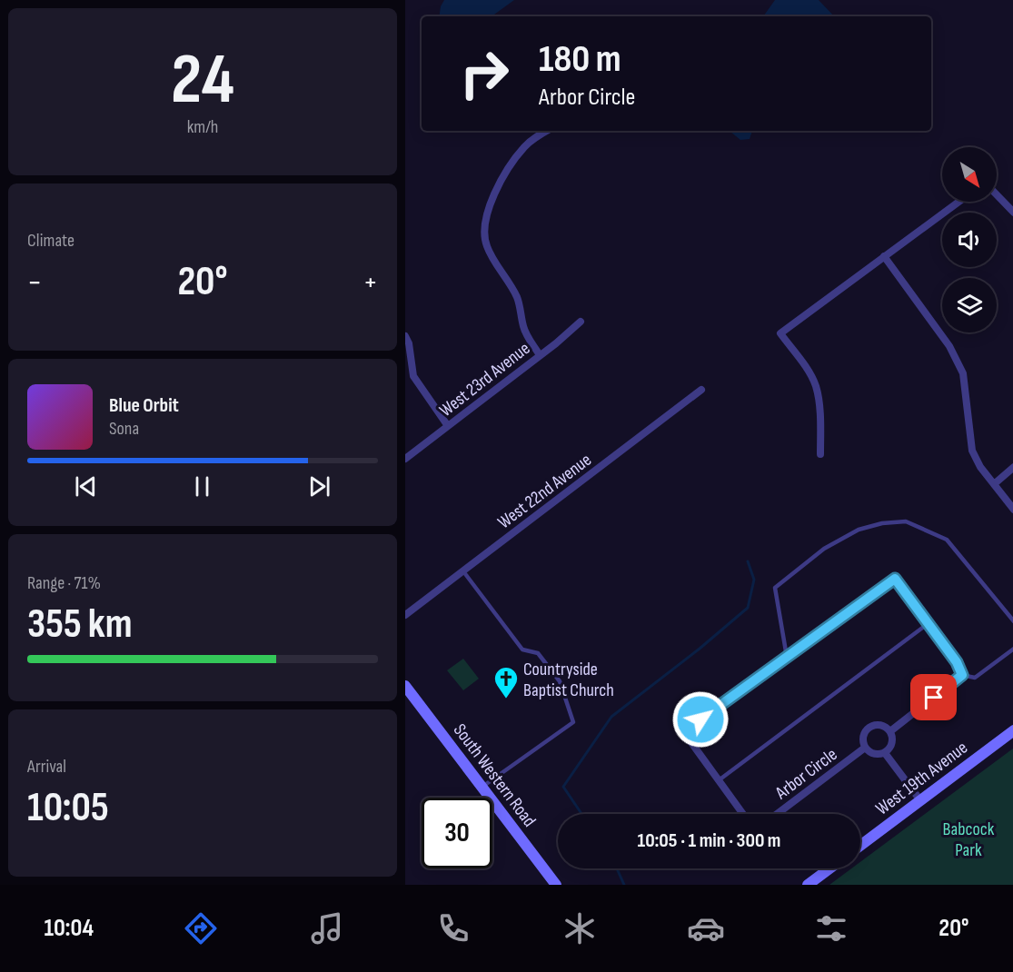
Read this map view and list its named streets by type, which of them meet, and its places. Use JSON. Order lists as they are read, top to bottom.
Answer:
{
  "streets": {
    "street": [
      "West 23rd Avenue",
      "West 22nd Avenue",
      "Arbor Circle",
      "South Western Road",
      "West 19th Avenue"
    ]
  },
  "parks": ["Babcock Park"],
  "places": {
    "church": ["Countryside Baptist Church"]
  },
  "north": "bottom right",
  "page": {
    "tile": [
      ["24", "km/h"],
      "Climate",
      ["Range · 71%", "355 km"],
      ["Arrival", "10:05"]
    ],
    "turn": ["180 m", "Arbor Circle"],
    "heat": ["−", "20°", "+"],
    "song": ["Blue Orbit", "Sona"],
    "limit": "30",
    "trip": "10:05 · 1 min · 300 m",
    "tabs": ["10:04", "20°"]
  }
}
